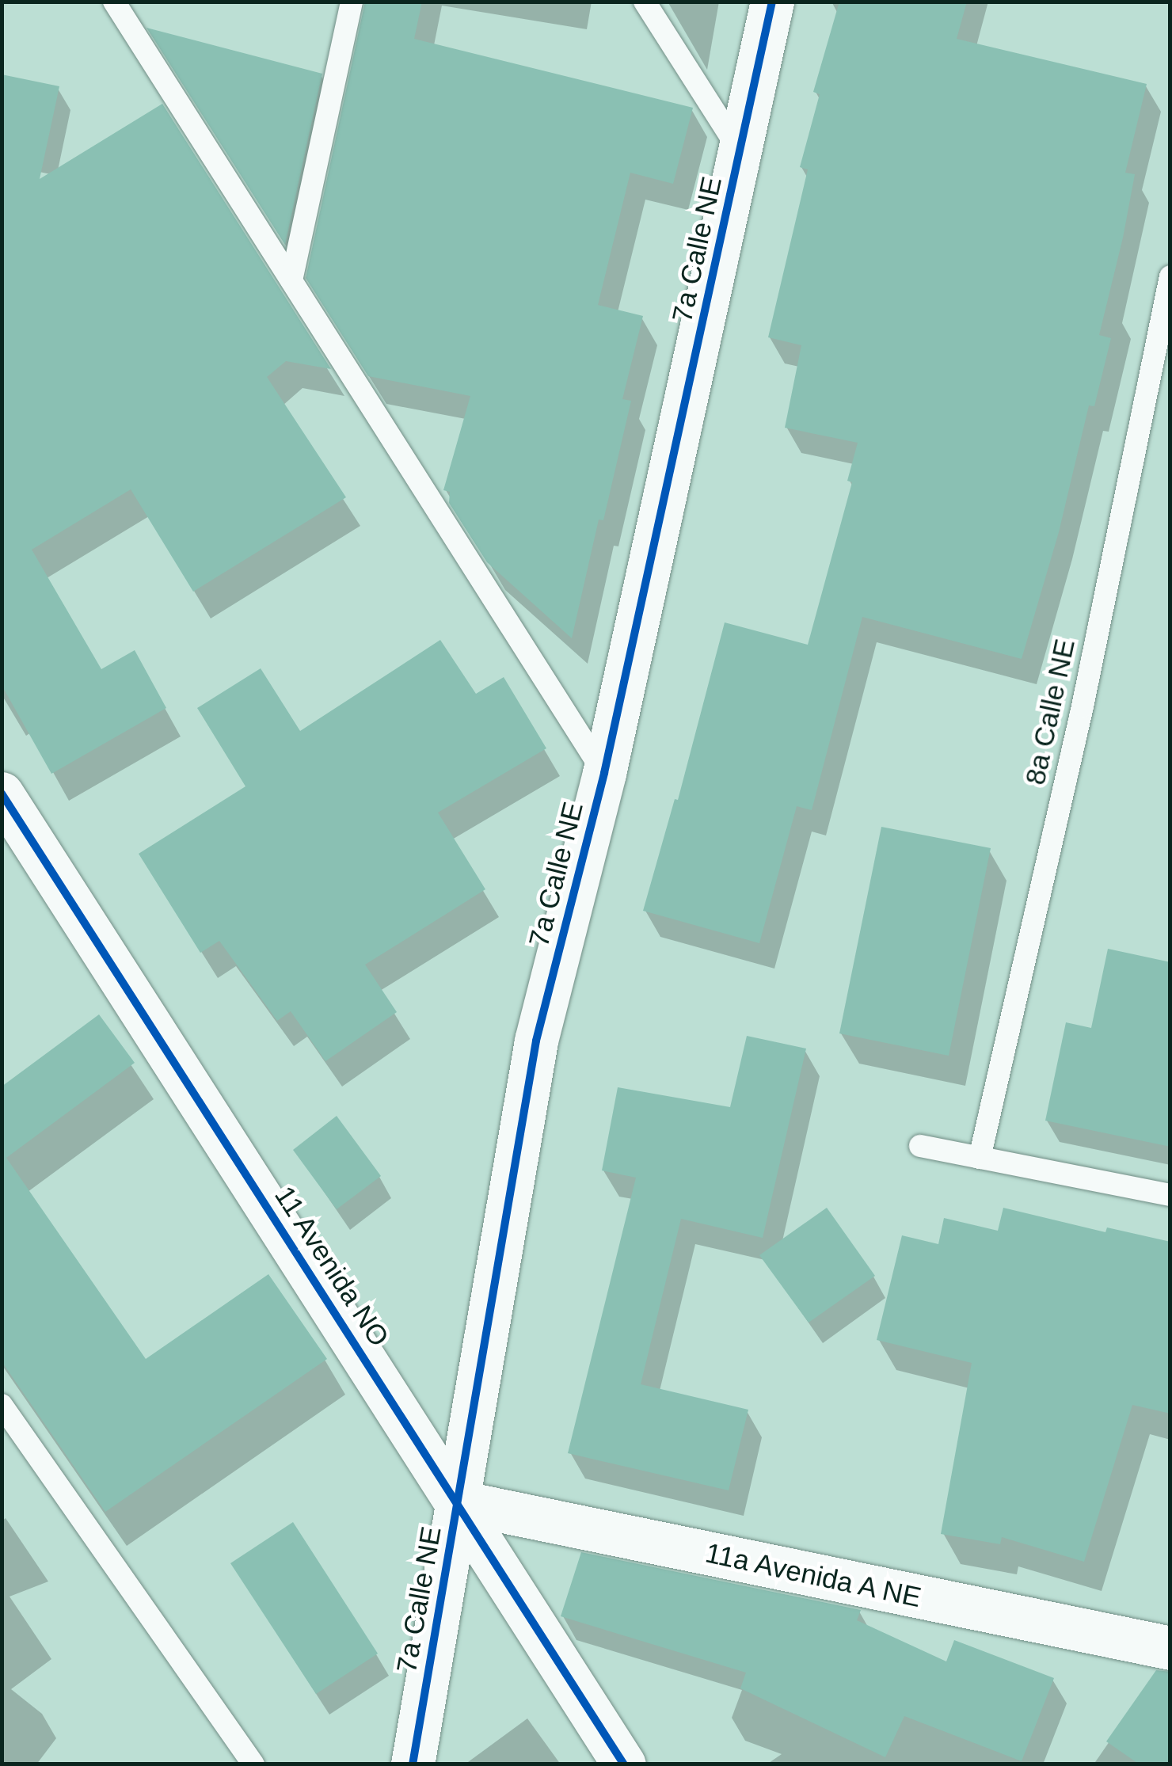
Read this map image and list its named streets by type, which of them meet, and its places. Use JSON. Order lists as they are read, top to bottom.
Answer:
{
  "streets": {
    "street": ["7a Calle NE", "11 Avenida NO", "11a Avenida A NE"],
    "lane": ["8a Calle NE"]
  },
  "crossings": [
    ["7a Calle NE", "11 Avenida NO"],
    ["7a Calle NE", "11a Avenida A NE"],
    ["11 Avenida NO", "11a Avenida A NE"]
  ]
}
